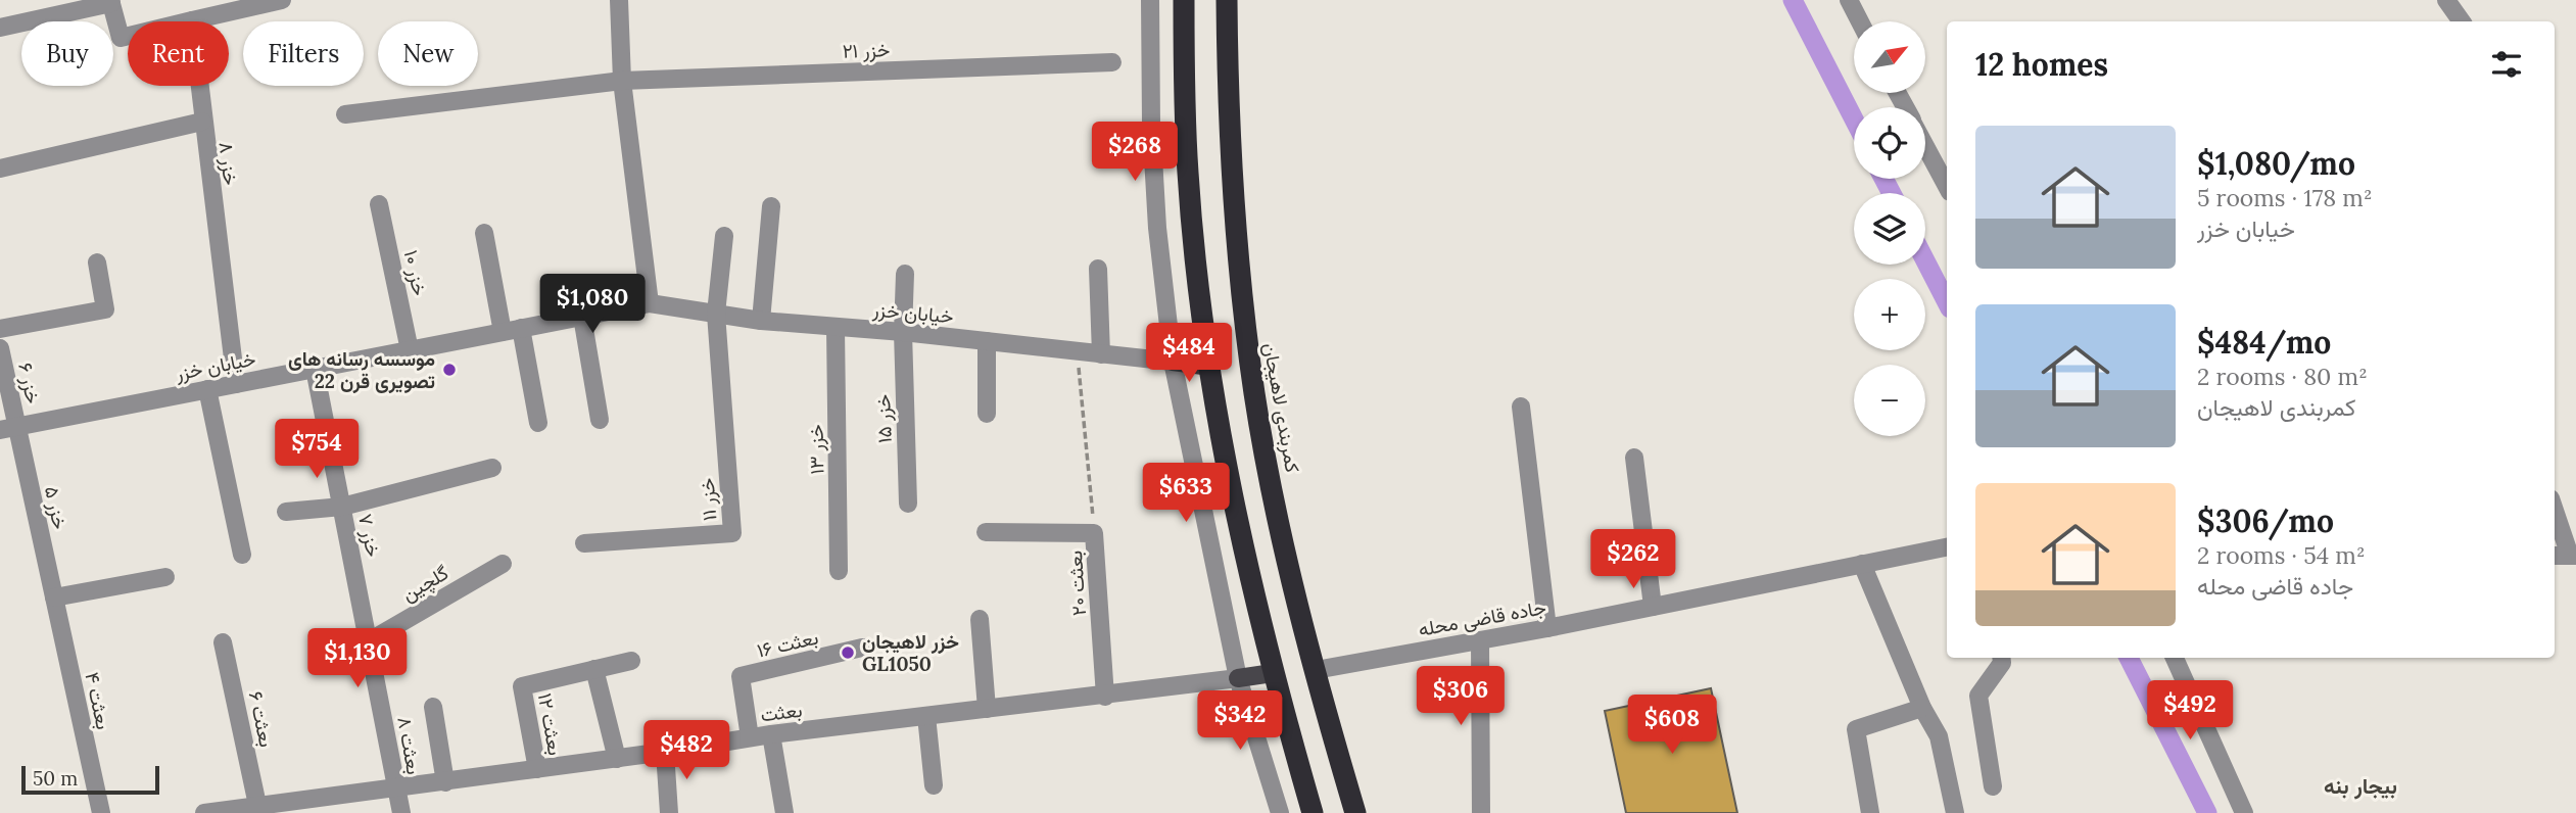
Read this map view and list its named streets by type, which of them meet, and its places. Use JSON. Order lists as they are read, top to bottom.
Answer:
{
  "streets": {
    "highway": ["کمربندی لاهیجان"],
    "street": [
      "خزر ۲۱",
      "خزر ۸",
      "خزر ۱۰",
      "خیابان خزر",
      "خزر ۶",
      "خزر ۱۵",
      "خزر ۱۳",
      "خزر ۱۱",
      "خزر ۵",
      "خزر ۷",
      "گلچین",
      "بعثت ۲۰",
      "جاده قاضی محله",
      "بعثت ۱۶",
      "بعثت ۴",
      "بعثت",
      "بعثت ۶",
      "بعثت ۱۲",
      "بعثت ۸"
    ]
  },
  "crossings": [
    ["خزر ۸", "خیابان خزر"],
    ["خزر ۱۰", "خیابان خزر"],
    ["خیابان خزر", "خزر ۶"],
    ["خیابان خزر", "خزر ۱۵"],
    ["خیابان خزر", "خزر ۱۳"],
    ["خیابان خزر", "خزر ۱۱"],
    ["خیابان خزر", "خزر ۵"],
    ["خیابان خزر", "خزر ۷"],
    ["خزر ۶", "خزر ۵"],
    ["کمربندی لاهیجان", "جاده قاضی محله"],
    ["خزر ۵", "بعثت ۴"],
    ["خزر ۷", "بعثت ۸"],
    ["گلچین", "بعثت ۸"],
    ["بعثت ۲۰", "بعثت"],
    ["بعثت ۱۶", "بعثت"],
    ["بعثت", "بعثت ۶"],
    ["بعثت", "بعثت ۱۲"],
    ["بعثت", "بعثت ۸"]
  ],
  "districts": ["بیجار بنه"],
  "places": ["موسسه رسانه های تصویری قرن 22", "خزر لاهیجان GL1050"],
  "scale_bar": "50 m",
  "north": "top right",
  "page": {
    "map_buttons": ["+", "−"],
    "chip": [
      "Buy",
      "Rent",
      "Filters",
      "New"
    ],
    "heading": "12 homes",
    "list": [
      {
        "name": "$1,080/mo",
        "note": "5 rooms · 178 m² · خیابان خزر"
      },
      {
        "name": "$484/mo",
        "note": "2 rooms · 80 m² · کمربندی لاهیجان"
      },
      {
        "name": "$306/mo",
        "note": "2 rooms · 54 m² · جاده قاضی محله"
      }
    ],
    "price": [
      "$268",
      "$1,080",
      "$484",
      "$754",
      "$633",
      "$262",
      "$1,130",
      "$306",
      "$492",
      "$342",
      "$608",
      "$482"
    ],
    "scale": "50 m"
  }
}
